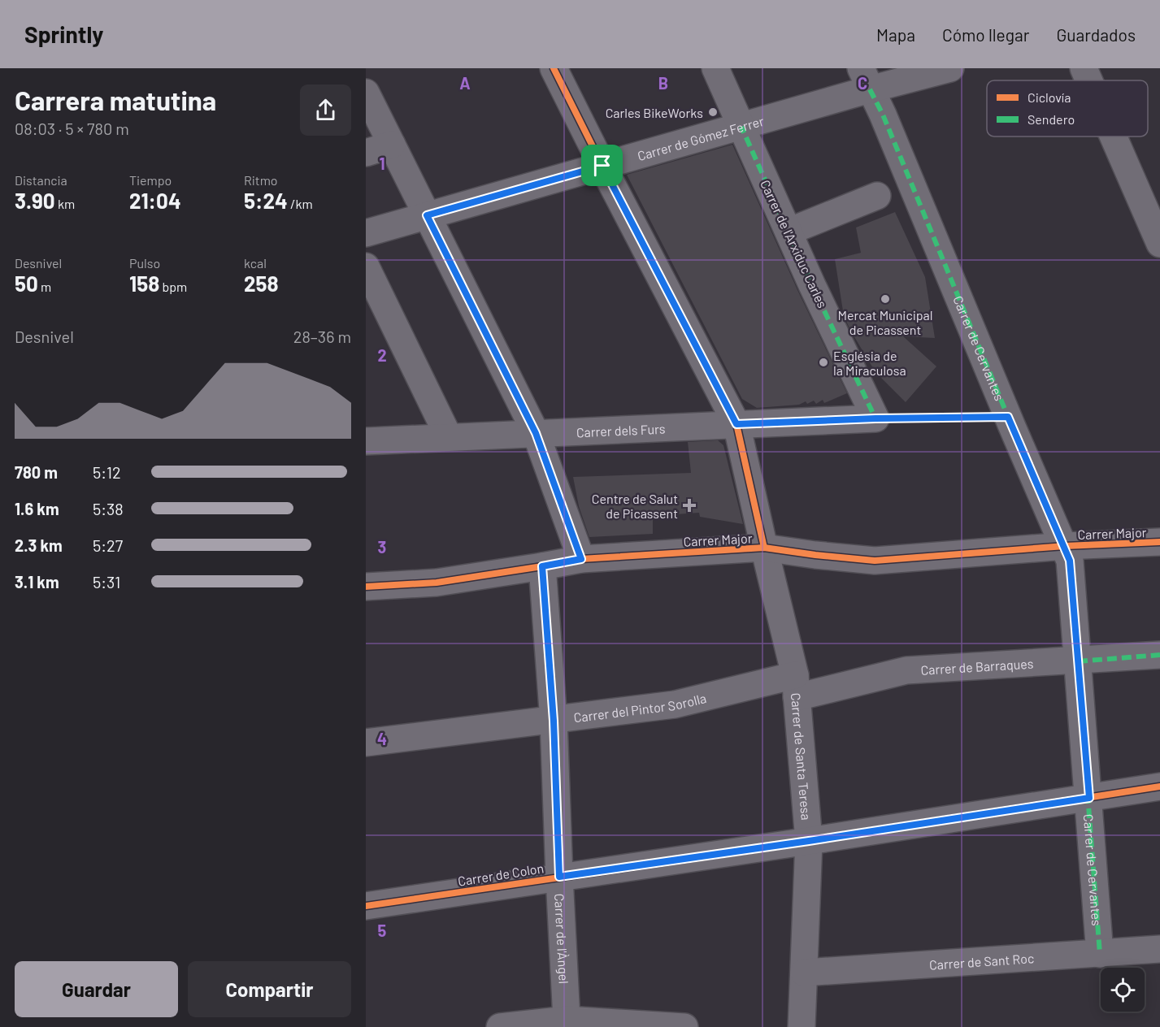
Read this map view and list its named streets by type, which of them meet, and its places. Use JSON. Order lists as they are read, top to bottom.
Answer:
{
  "streets": {
    "street": [
      "Carrer de Gómez Ferrer",
      "Carrer de l'Arxiduc Carles",
      "Carrer de Cervantes",
      "Carrer dels Furs",
      "Carrer Major",
      "Carrer de Barraques",
      "Carrer del Pintor Sorolla",
      "Carrer de Santa Teresa",
      "Carrer de Colon",
      "Carrer de l'Àngel",
      "Carrer de Sant Roc"
    ]
  },
  "crossings": [
    ["Carrer de Gómez Ferrer", "Carrer de l'Arxiduc Carles"],
    ["Carrer de Gómez Ferrer", "Carrer de Cervantes"],
    ["Carrer de Gómez Ferrer", "Carrer de Santa Teresa"],
    ["Carrer de l'Arxiduc Carles", "Carrer dels Furs"],
    ["Carrer de Cervantes", "Carrer Major"],
    ["Carrer de Cervantes", "Carrer de Barraques"],
    ["Carrer de Cervantes", "Carrer de Colon"],
    ["Carrer de Cervantes", "Carrer de Sant Roc"],
    ["Carrer dels Furs", "Carrer de Santa Teresa"],
    ["Carrer Major", "Carrer de Santa Teresa"],
    ["Carrer Major", "Carrer de l'Àngel"],
    ["Carrer de Barraques", "Carrer del Pintor Sorolla"],
    ["Carrer de Barraques", "Carrer de Santa Teresa"],
    ["Carrer del Pintor Sorolla", "Carrer de Santa Teresa"],
    ["Carrer del Pintor Sorolla", "Carrer de l'Àngel"],
    ["Carrer de Santa Teresa", "Carrer de Colon"],
    ["Carrer de Santa Teresa", "Carrer de Sant Roc"],
    ["Carrer de Colon", "Carrer de l'Àngel"]
  ],
  "places": {
    "other": ["Carles BikeWorks", "Mercat Municipal de Picassent", "Església de la Miraculosa"],
    "health": ["Centre de Salut de Picassent"]
  },
  "legend": ["Ciclovía", "Sendero"],
  "page": {
    "header": "Sprintly",
    "nav": ["Mapa", "Cómo llegar", "Guardados"],
    "heading": ["Carrera matutina", "08:03 · 5 × 780 m"],
    "stats": [
      ["Distancia", "3.90 km"],
      ["Tiempo", "21:04"],
      ["Ritmo", "5:24 /km"],
      ["Desnivel", "50 m"],
      ["Pulso", "158 bpm"],
      ["kcal", "258"]
    ],
    "chart": ["Desnivel", "28–36 m"],
    "list": [
      {
        "name": "780 m",
        "note": "5:12"
      },
      {
        "name": "1.6 km",
        "note": "5:38"
      },
      {
        "name": "2.3 km",
        "note": "5:27"
      },
      {
        "name": "3.1 km",
        "note": "5:31"
      }
    ],
    "buttons": ["Guardar", "Compartir"]
  },
  "grid": {
    "columns": ["A", "B", "C"],
    "rows": [
      "1",
      "2",
      "3",
      "4",
      "5"
    ]
  }
}
